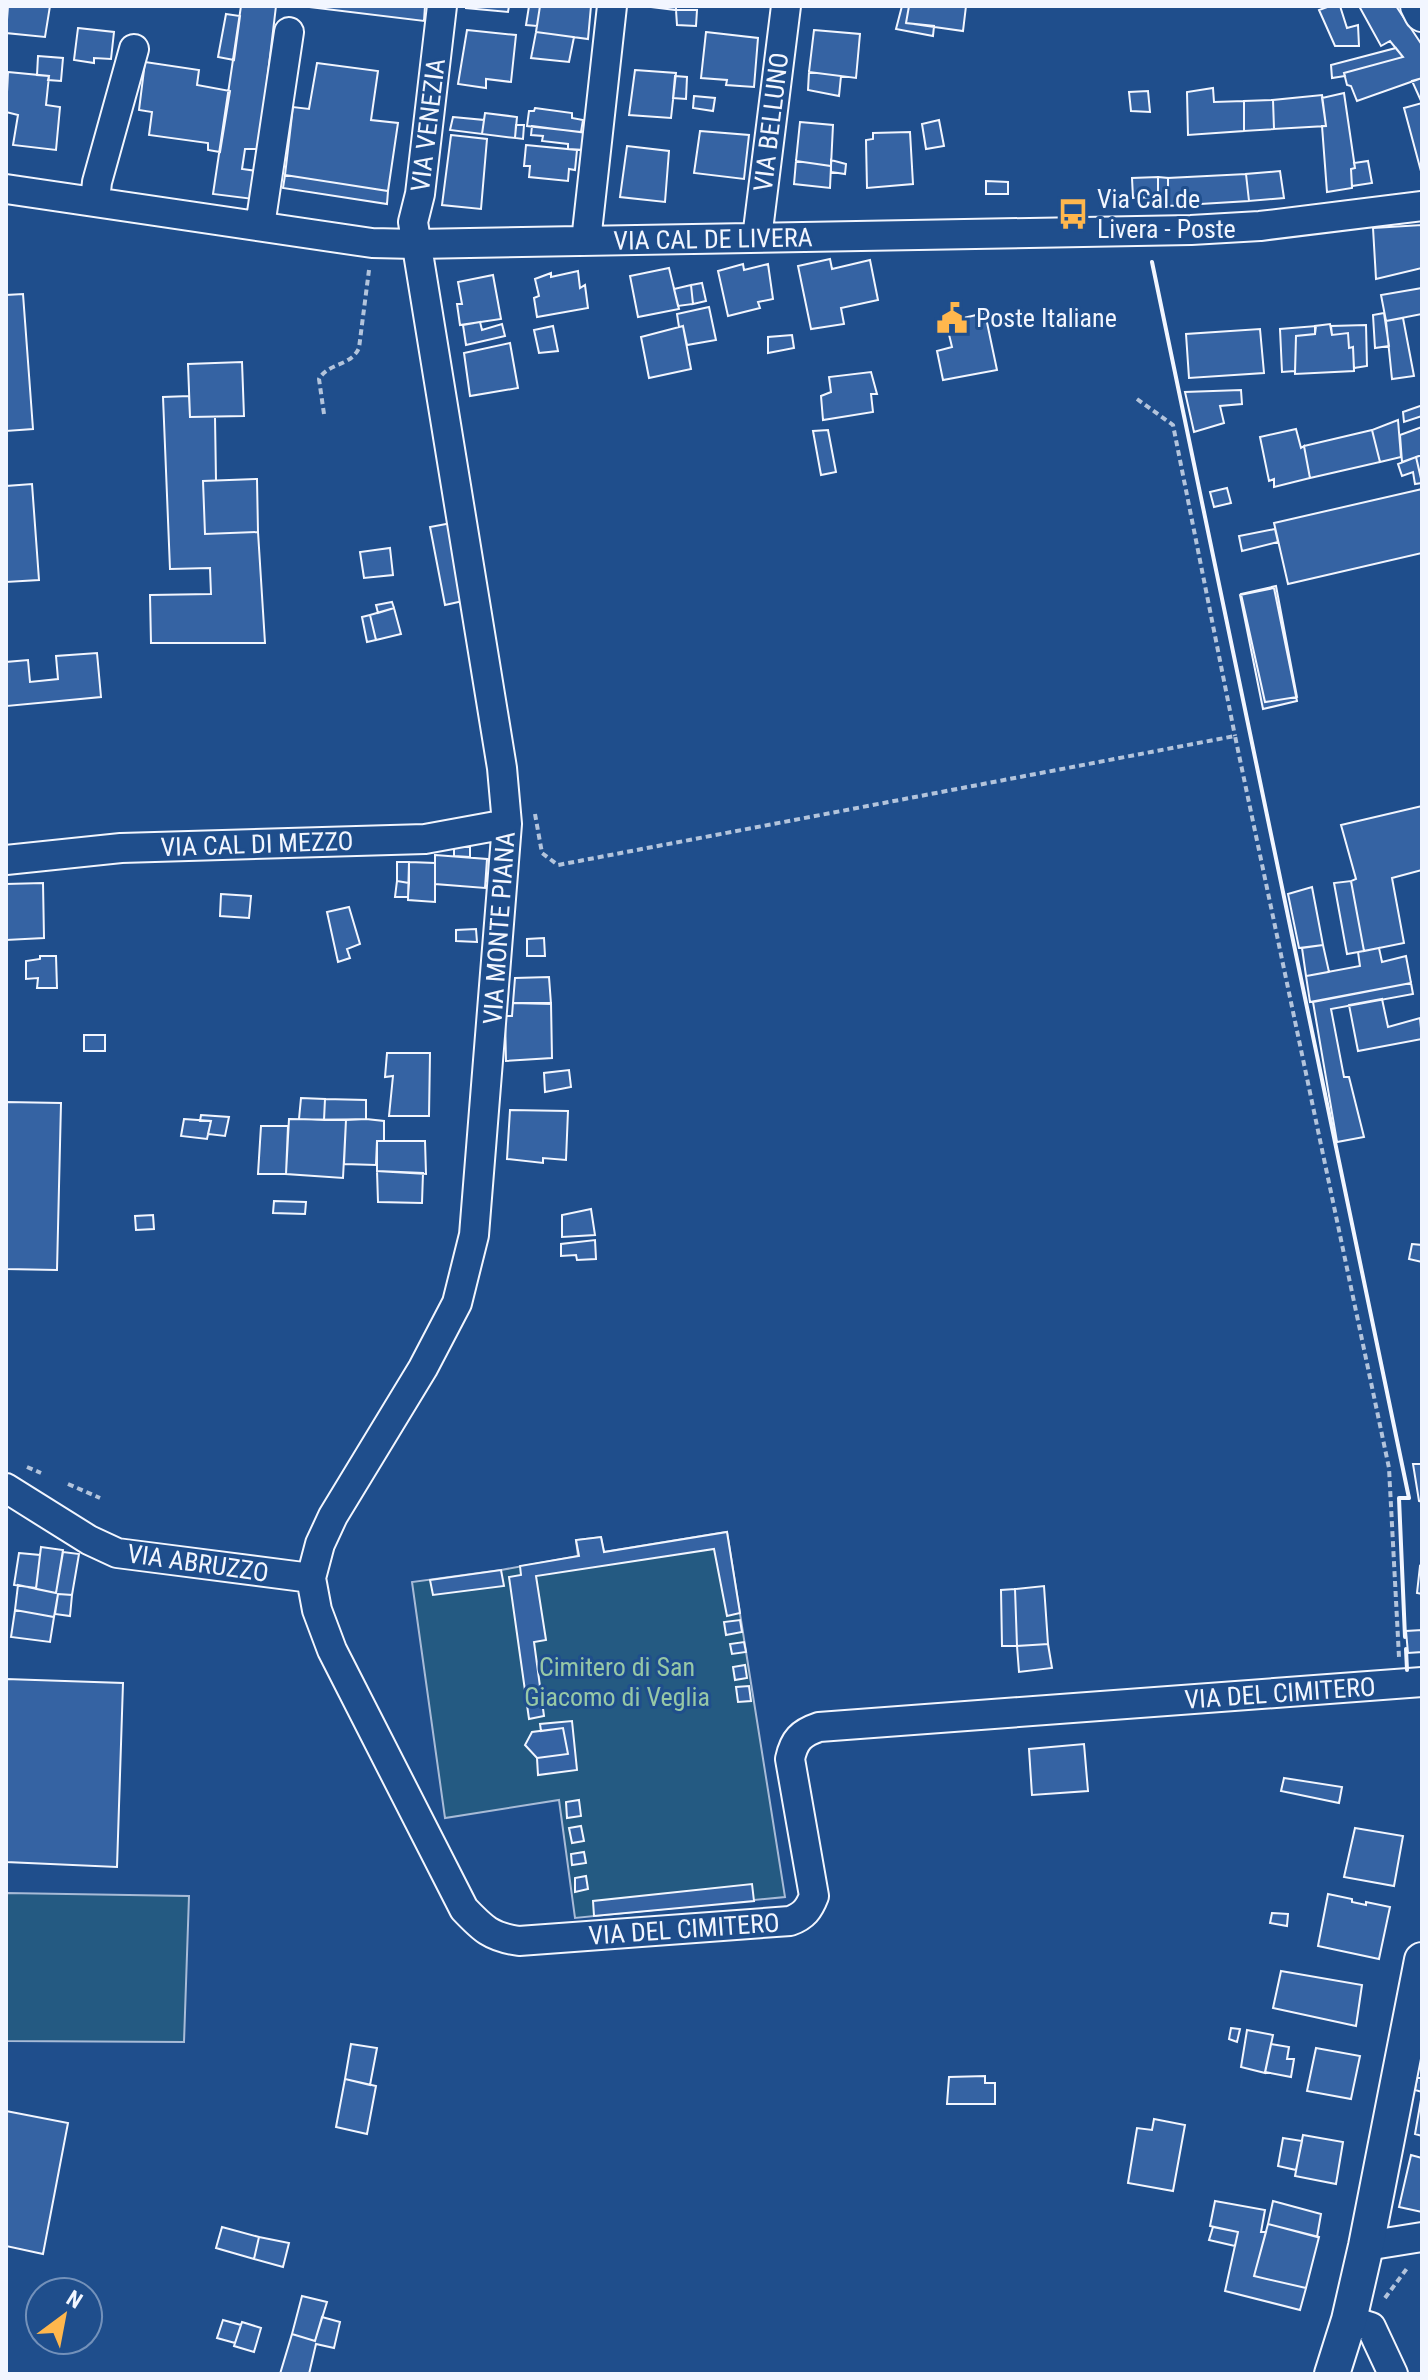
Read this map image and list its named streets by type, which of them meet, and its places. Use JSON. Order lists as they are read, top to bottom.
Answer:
{
  "streets": {
    "street": [
      "VIA BELLUNO",
      "VIA VENEZIA",
      "VIA CAL DE LIVERA",
      "VIA CAL DI MEZZO",
      "VIA MONTE PIANA",
      "VIA ABRUZZO",
      "VIA DEL CIMITERO"
    ]
  },
  "crossings": [
    ["VIA BELLUNO", "VIA CAL DE LIVERA"],
    ["VIA VENEZIA", "VIA CAL DE LIVERA"],
    ["VIA VENEZIA", "VIA MONTE PIANA"],
    ["VIA CAL DE LIVERA", "VIA MONTE PIANA"],
    ["VIA CAL DI MEZZO", "VIA MONTE PIANA"],
    ["VIA MONTE PIANA", "VIA ABRUZZO"],
    ["VIA MONTE PIANA", "VIA DEL CIMITERO"],
    ["VIA ABRUZZO", "VIA DEL CIMITERO"]
  ],
  "parks": ["Cimitero di San Giacomo di Veglia"],
  "places": {
    "bus stop": ["Via Cal de Livera - Poste"],
    "public building": ["Poste Italiane"]
  },
  "north": "top right"
}
